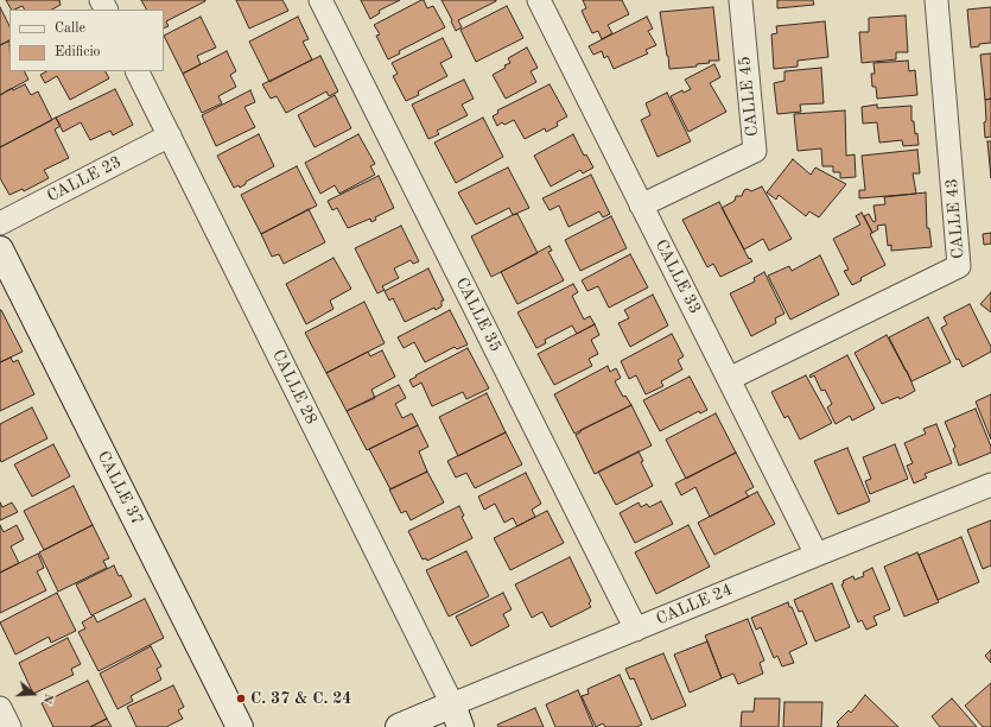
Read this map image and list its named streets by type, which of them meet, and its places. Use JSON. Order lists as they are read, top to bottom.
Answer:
{
  "streets": {
    "street": [
      "CALLE 45",
      "CALLE 23",
      "CALLE 43",
      "CALLE 33",
      "CALLE 35",
      "CALLE 28",
      "CALLE 37",
      "CALLE 24"
    ]
  },
  "crossings": [
    ["CALLE 45", "CALLE 33"],
    ["CALLE 23", "CALLE 28"],
    ["CALLE 43", "CALLE 33"],
    ["CALLE 33", "CALLE 24"],
    ["CALLE 35", "CALLE 24"],
    ["CALLE 28", "CALLE 24"]
  ],
  "places": ["C. 37 & C. 24"],
  "legend": ["Calle", "Edificio"],
  "north": "right"
}
